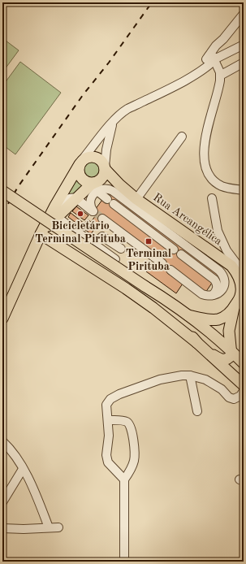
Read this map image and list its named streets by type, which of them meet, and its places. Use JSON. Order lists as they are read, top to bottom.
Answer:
{
  "streets": {
    "main road": ["Rua Arcangélica"]
  },
  "places": {
    "other": ["Bicicletário Terminal Pirituba"],
    "transit": ["Terminal Pirituba"]
  }
}
